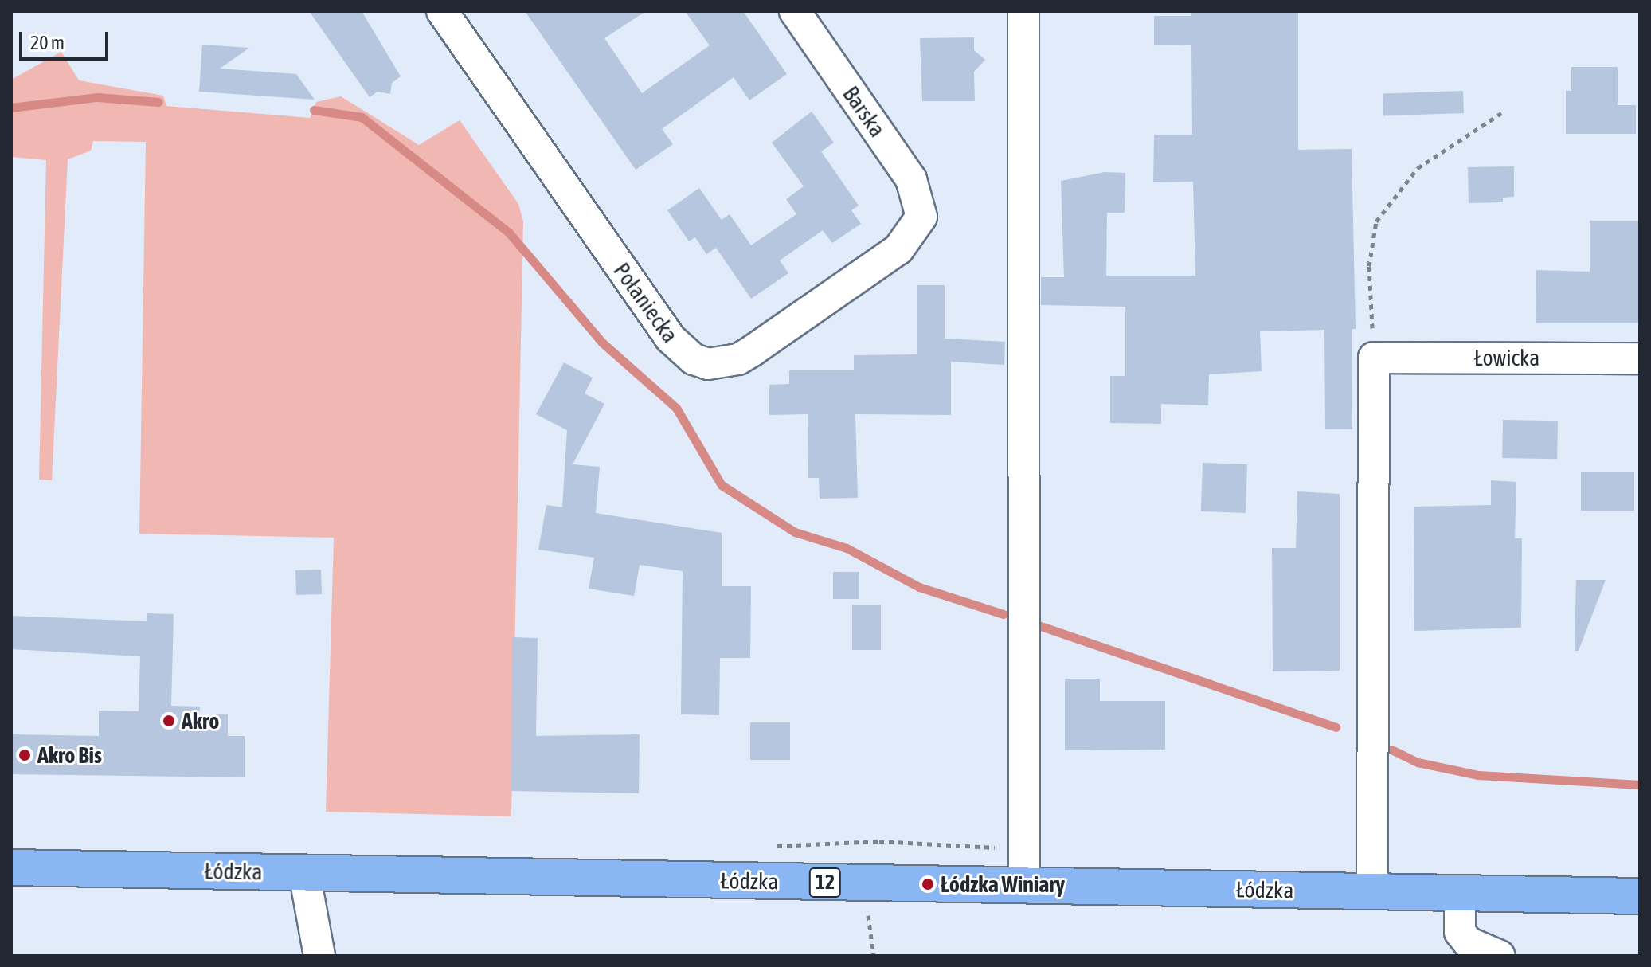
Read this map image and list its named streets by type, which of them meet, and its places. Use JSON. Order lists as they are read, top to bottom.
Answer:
{
  "streets": {
    "main road": ["Łódzka", "12"],
    "street": ["Barska", "Połaniecka", "Łowicka"]
  },
  "crossings": [
    ["Barska", "Połaniecka"]
  ],
  "places": ["Akro", "Akro Bis", "Łódzka Winiary"],
  "scale_bar": "20 m"
}
